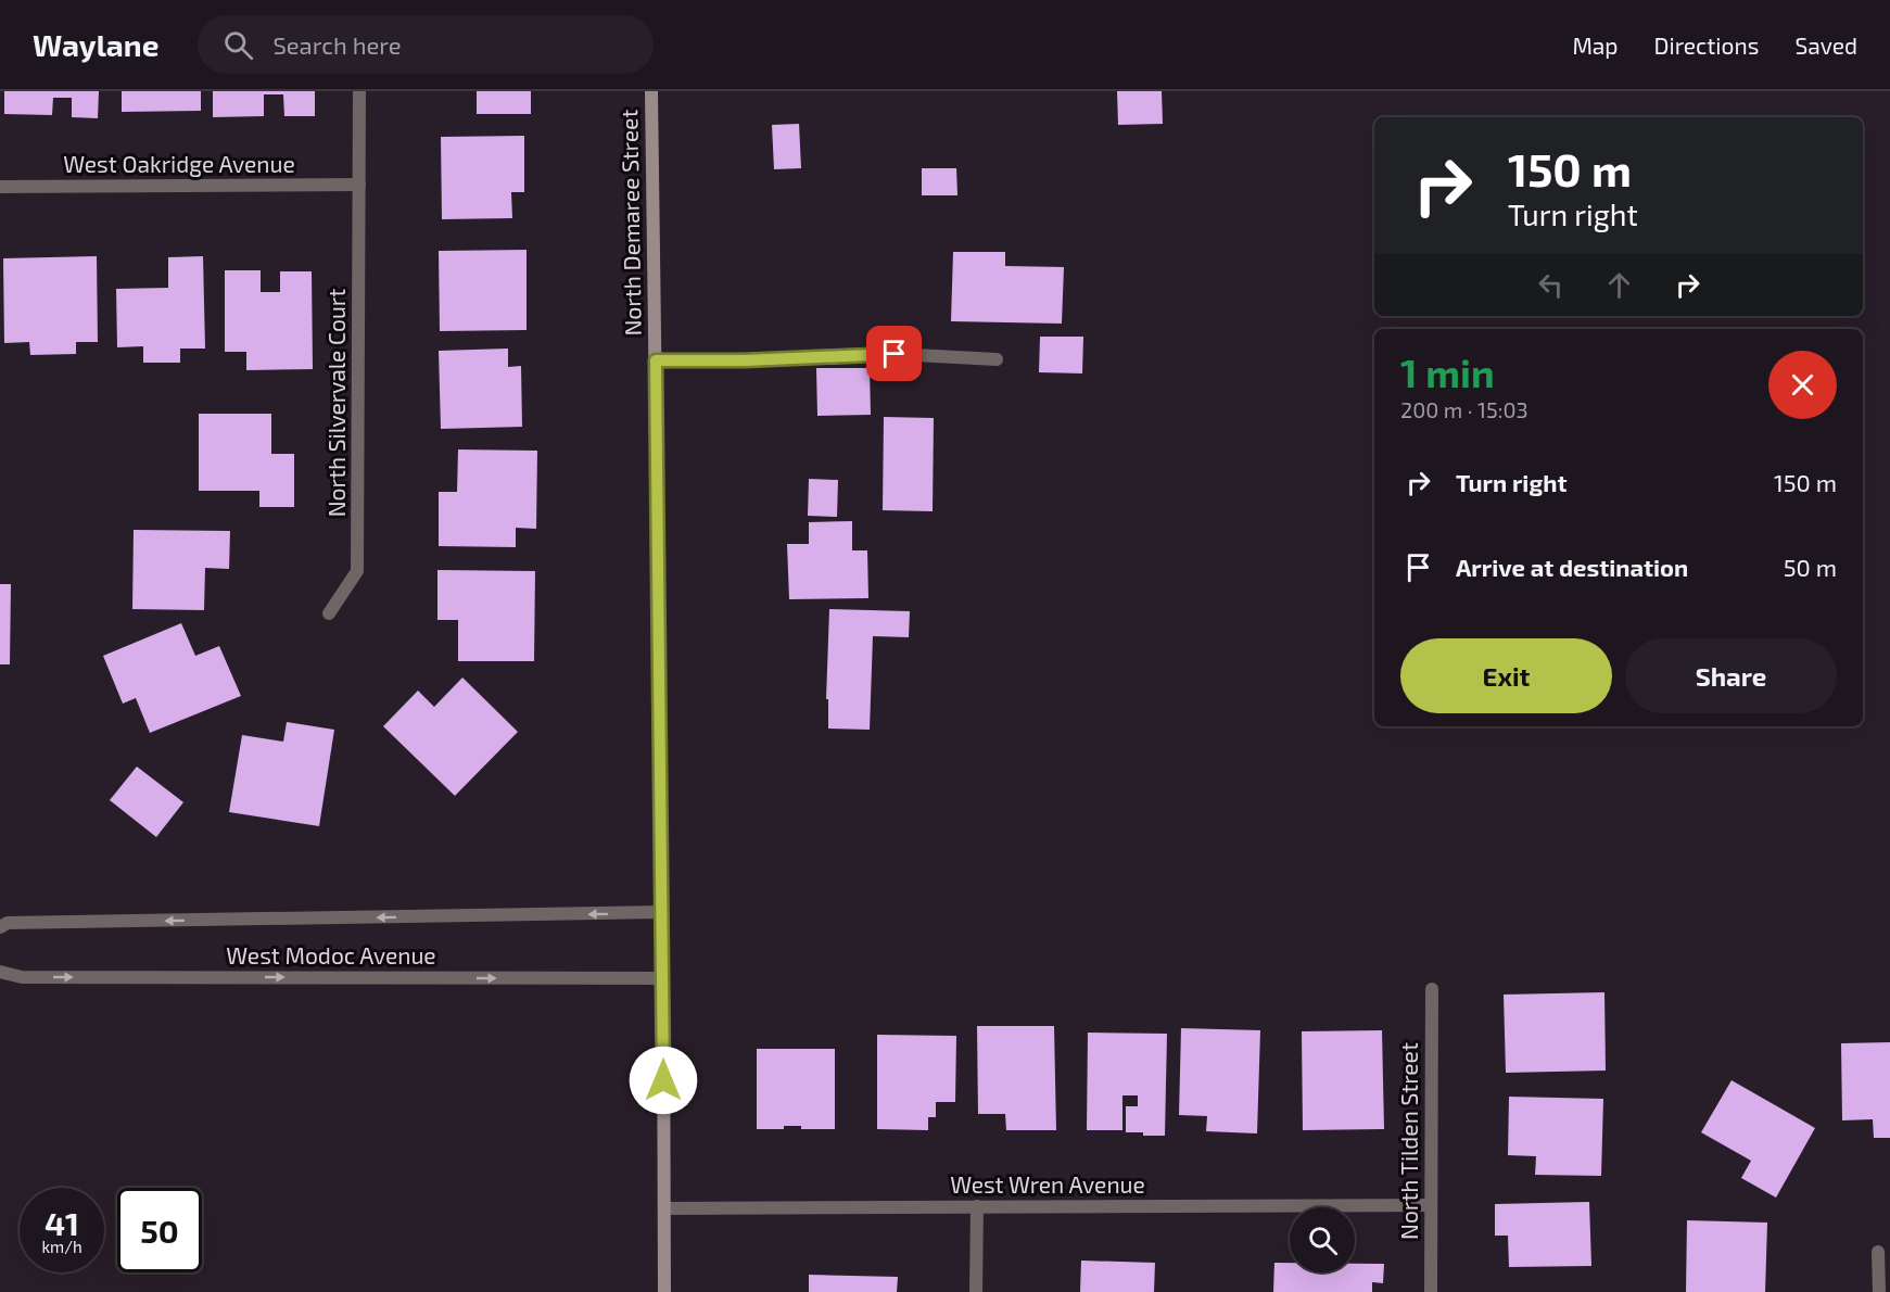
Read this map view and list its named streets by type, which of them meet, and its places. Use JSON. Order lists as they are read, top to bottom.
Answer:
{
  "streets": {
    "main road": ["North Demaree Street"],
    "street": [
      "West Oakridge Avenue",
      "North Silvervale Court",
      "West Modoc Avenue",
      "North Tilden Street",
      "West Wren Avenue"
    ]
  },
  "crossings": [
    ["West Oakridge Avenue", "North Silvervale Court"],
    ["North Demaree Street", "West Modoc Avenue"],
    ["North Demaree Street", "West Wren Avenue"],
    ["North Tilden Street", "West Wren Avenue"]
  ],
  "page": {
    "header": "Waylane",
    "search": "Search here",
    "nav": ["Map", "Directions", "Saved"],
    "turn": ["150 m", "Turn right"],
    "heading": ["1 min", "200 m · 15:03"],
    "list": [
      {
        "name": "Turn right",
        "value": "150 m"
      },
      {
        "name": "Arrive at destination",
        "value": "50 m"
      }
    ],
    "buttons": ["Exit", "Share"],
    "speed": "41 km/h",
    "limit": "50"
  }
}
